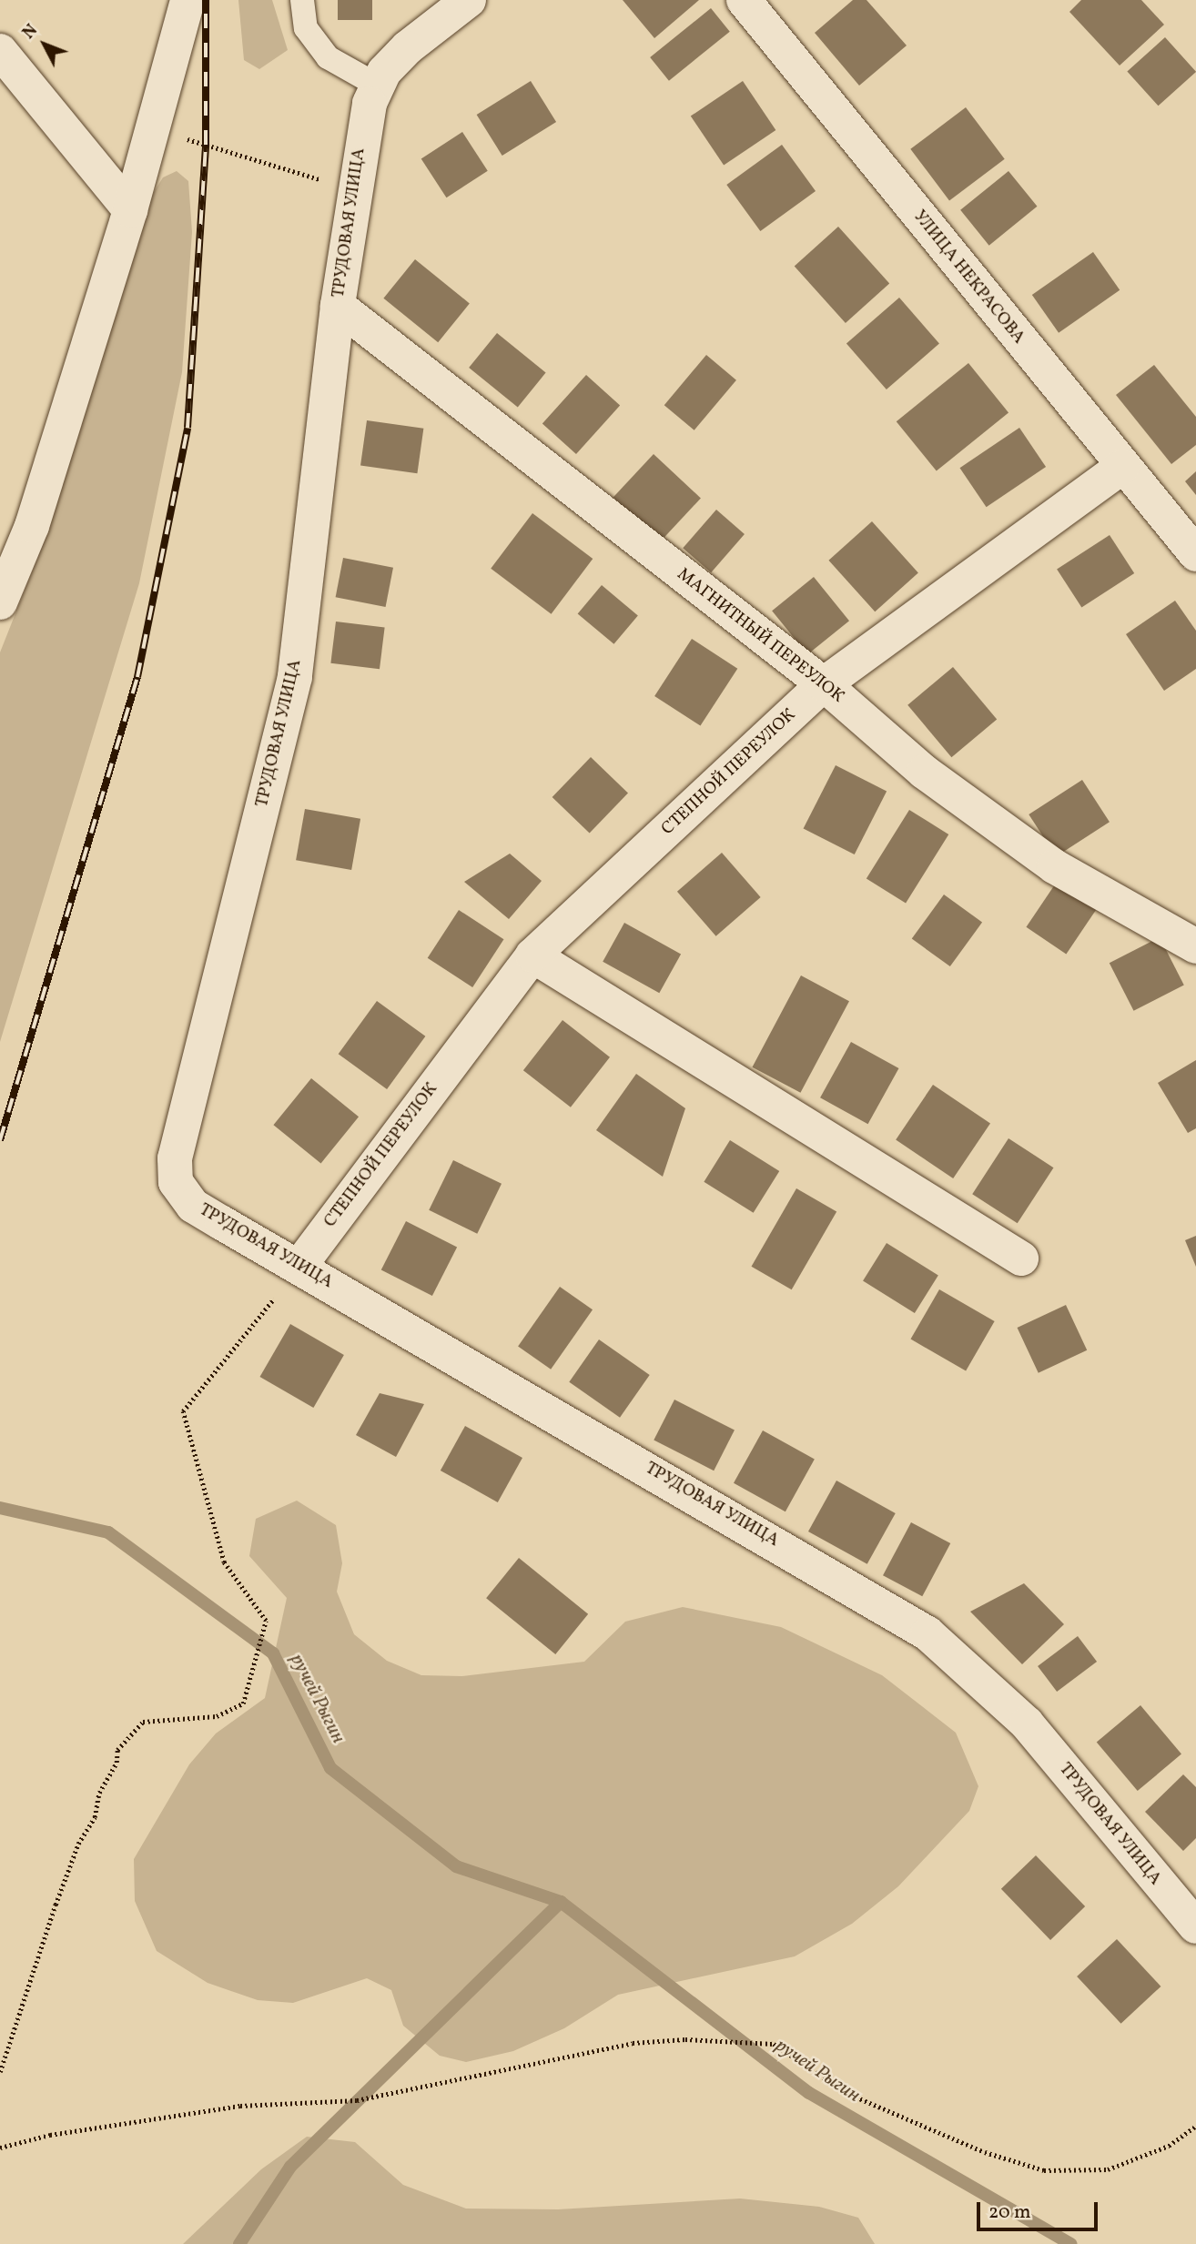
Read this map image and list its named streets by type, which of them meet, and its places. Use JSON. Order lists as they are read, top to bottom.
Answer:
{
  "streets": {
    "street": [
      "ТРУДОВАЯ УЛИЦА",
      "УЛИЦА НЕКРАСОВА",
      "МАГНИТНЫЙ ПЕРЕУЛОК",
      "СТЕПНОЙ ПЕРЕУЛОК"
    ]
  },
  "crossings": [
    ["ТРУДОВАЯ УЛИЦА", "МАГНИТНЫЙ ПЕРЕУЛОК"],
    ["ТРУДОВАЯ УЛИЦА", "СТЕПНОЙ ПЕРЕУЛОК"],
    ["УЛИЦА НЕКРАСОВА", "СТЕПНОЙ ПЕРЕУЛОК"],
    ["МАГНИТНЫЙ ПЕРЕУЛОК", "СТЕПНОЙ ПЕРЕУЛОК"]
  ],
  "water": ["ручей Рыгин"],
  "scale_bar": "20 m",
  "north": "top left"
}
